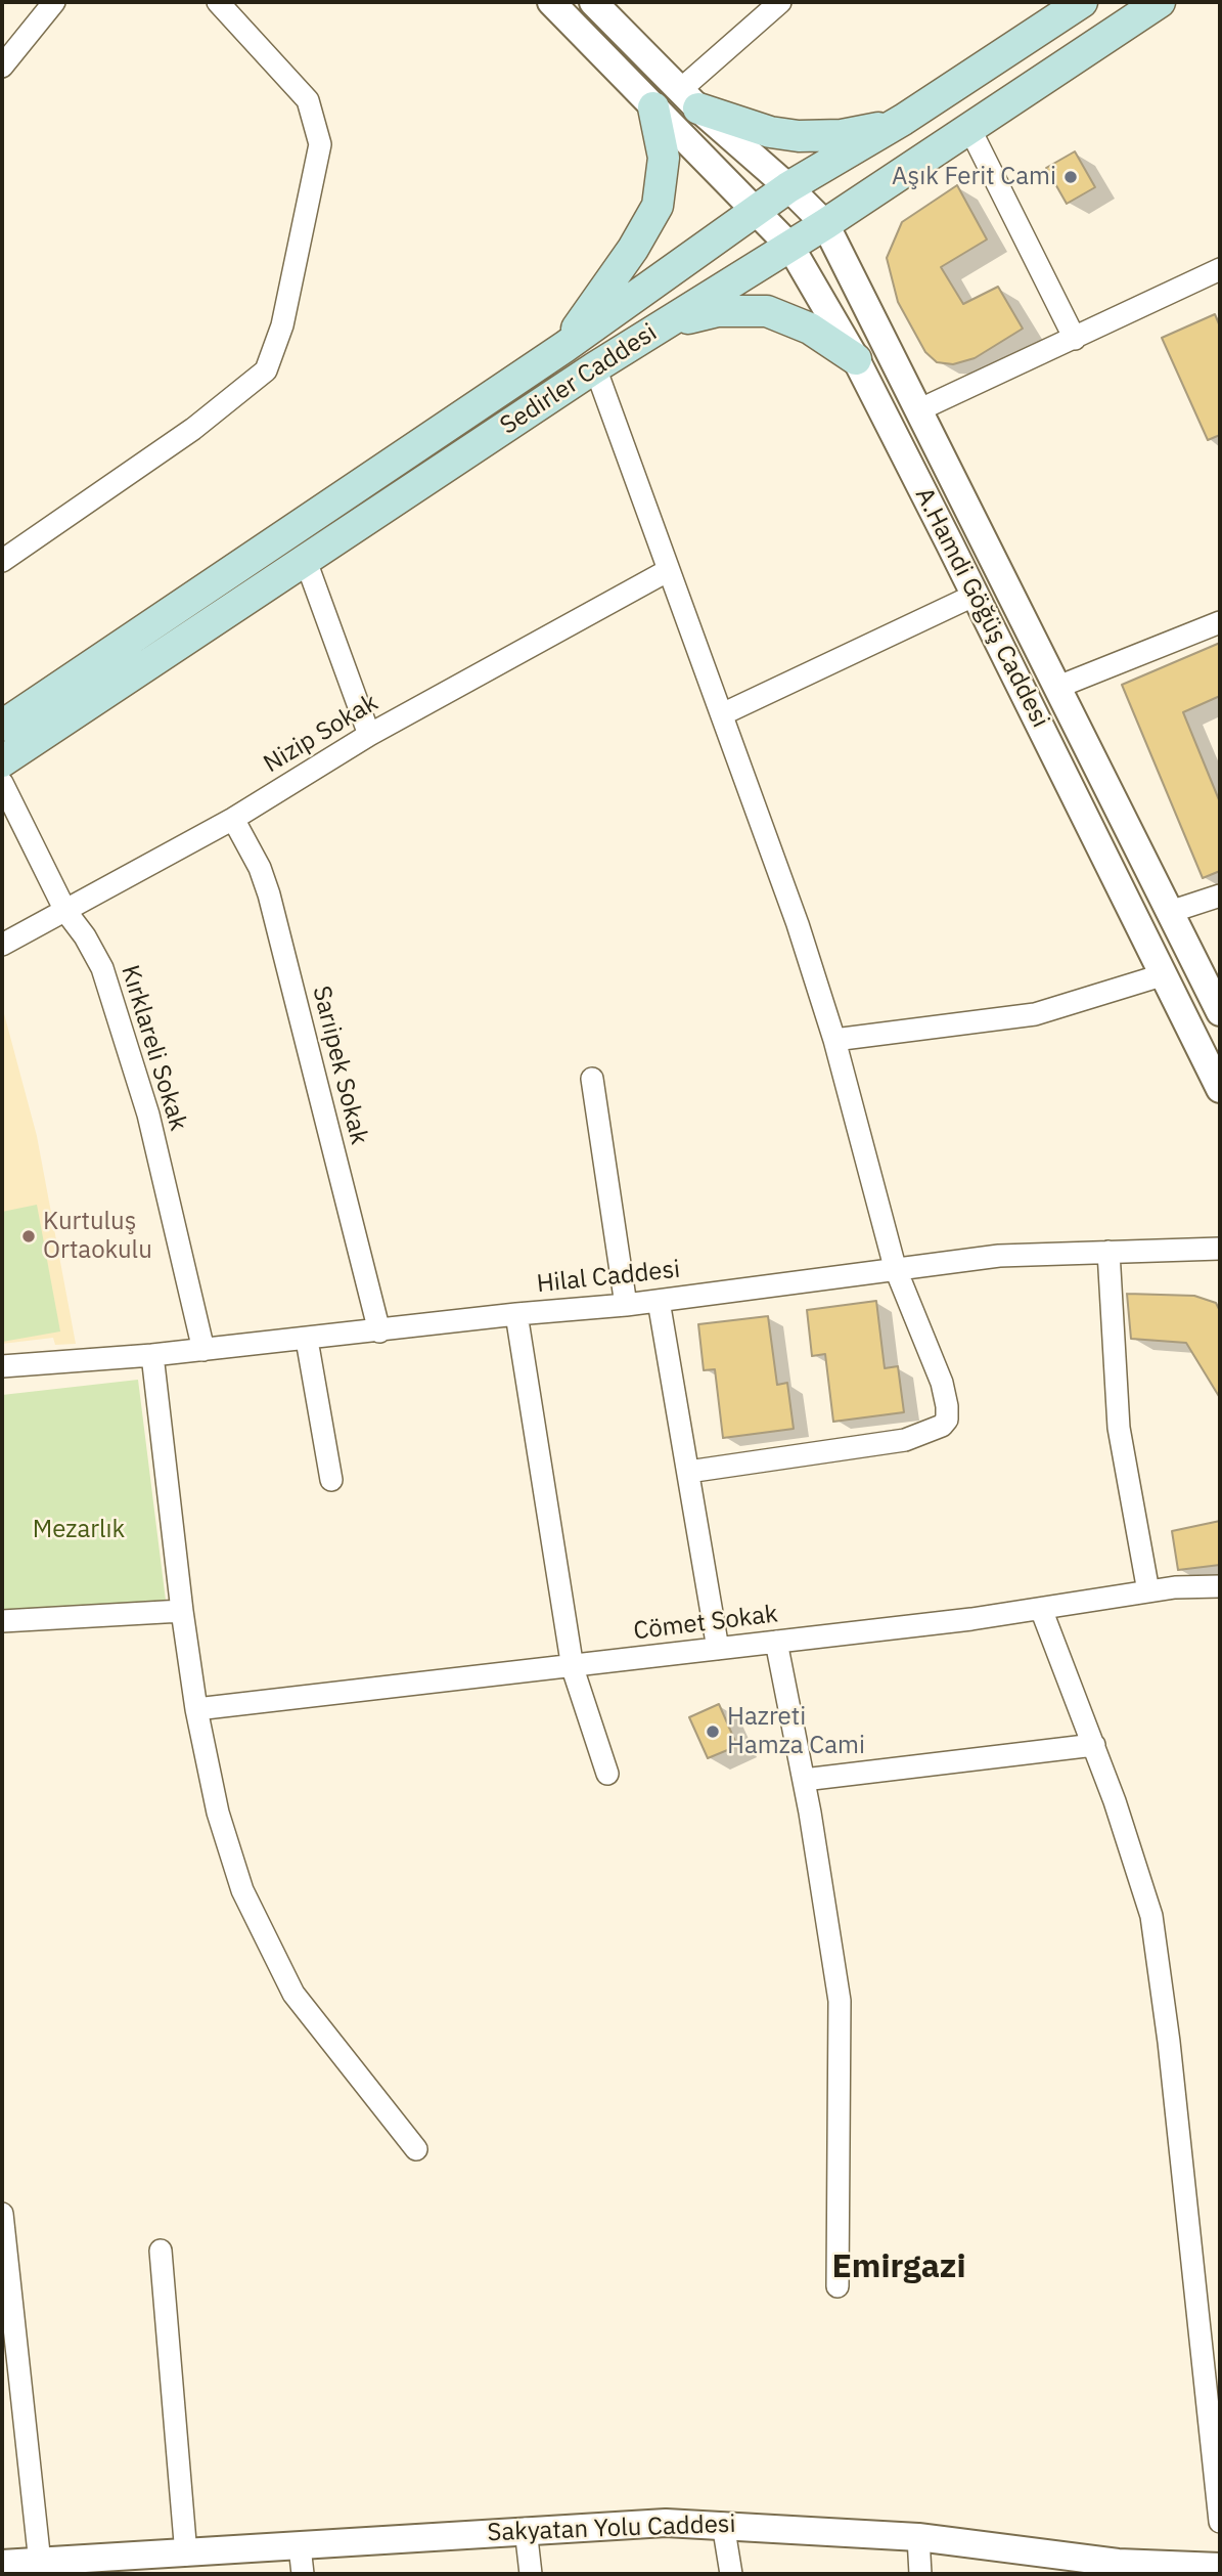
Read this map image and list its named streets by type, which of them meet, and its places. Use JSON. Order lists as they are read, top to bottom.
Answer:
{
  "streets": {
    "main road": ["Sedirler Caddesi"],
    "street": [
      "A.Hamdi Göğüş Caddesi",
      "Nizip Sokak",
      "Kırklareli Sokak",
      "Sarıipek Sokak",
      "Hilal Caddesi",
      "Cömet Sokak",
      "Sakyatan Yolu Caddesi"
    ]
  },
  "crossings": [
    ["Sedirler Caddesi", "A.Hamdi Göğüş Caddesi"],
    ["Nizip Sokak", "Kırklareli Sokak"],
    ["Nizip Sokak", "Sarıipek Sokak"],
    ["Kırklareli Sokak", "Hilal Caddesi"],
    ["Sarıipek Sokak", "Hilal Caddesi"]
  ],
  "districts": ["Emirgazi"],
  "parks": ["Mezarlık"],
  "places": ["Aşık Ferit Cami", "Kurtuluş Ortaokulu", "Hazreti Hamza Cami"]
}
